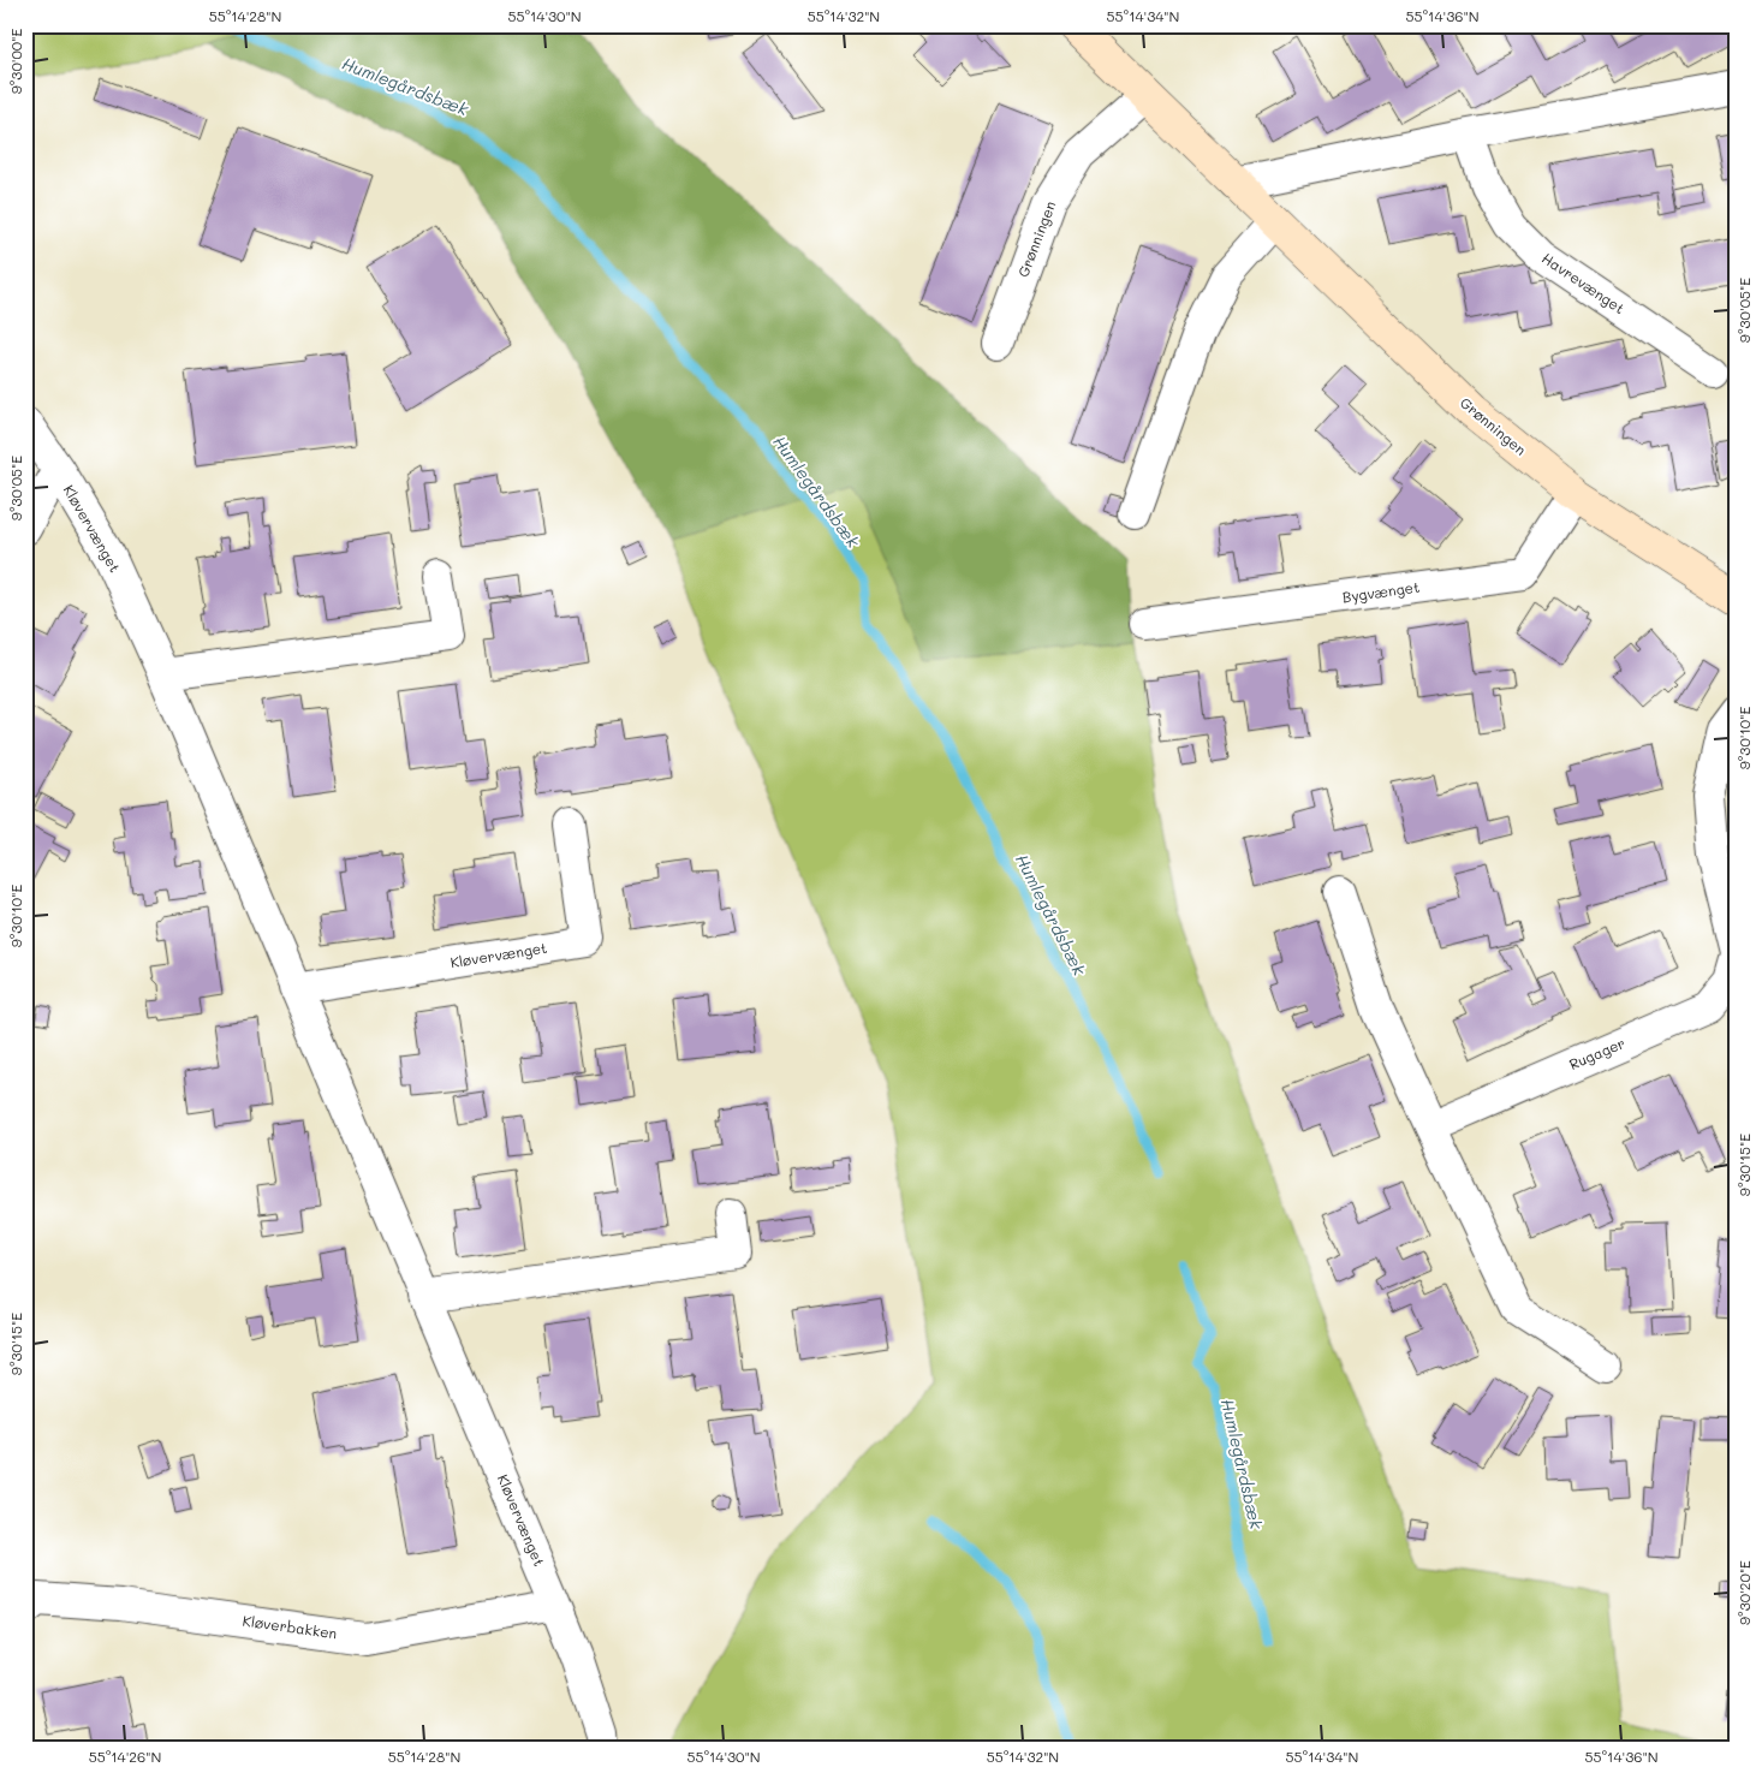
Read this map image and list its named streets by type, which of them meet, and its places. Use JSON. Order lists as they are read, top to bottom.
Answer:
{
  "streets": {
    "street": [
      "Grønningen",
      "Havrevænget",
      "Kløvervænget",
      "Bygvænget",
      "Rugager",
      "Kløverbakken"
    ]
  },
  "crossings": [
    ["Grønningen", "Bygvænget"],
    ["Kløvervænget", "Kløverbakken"]
  ],
  "water": ["Humlegårdsbæk"],
  "coordinates": [
    "55°14'28\"N",
    "55°14'30\"N",
    "55°14'32\"N",
    "55°14'34\"N",
    "55°14'36\"N",
    "9°30'00\"E",
    "9°30'05\"E",
    "9°30'10\"E",
    "9°30'15\"E",
    "9°30'20\"E",
    "55°14'26\"N"
  ]
}
